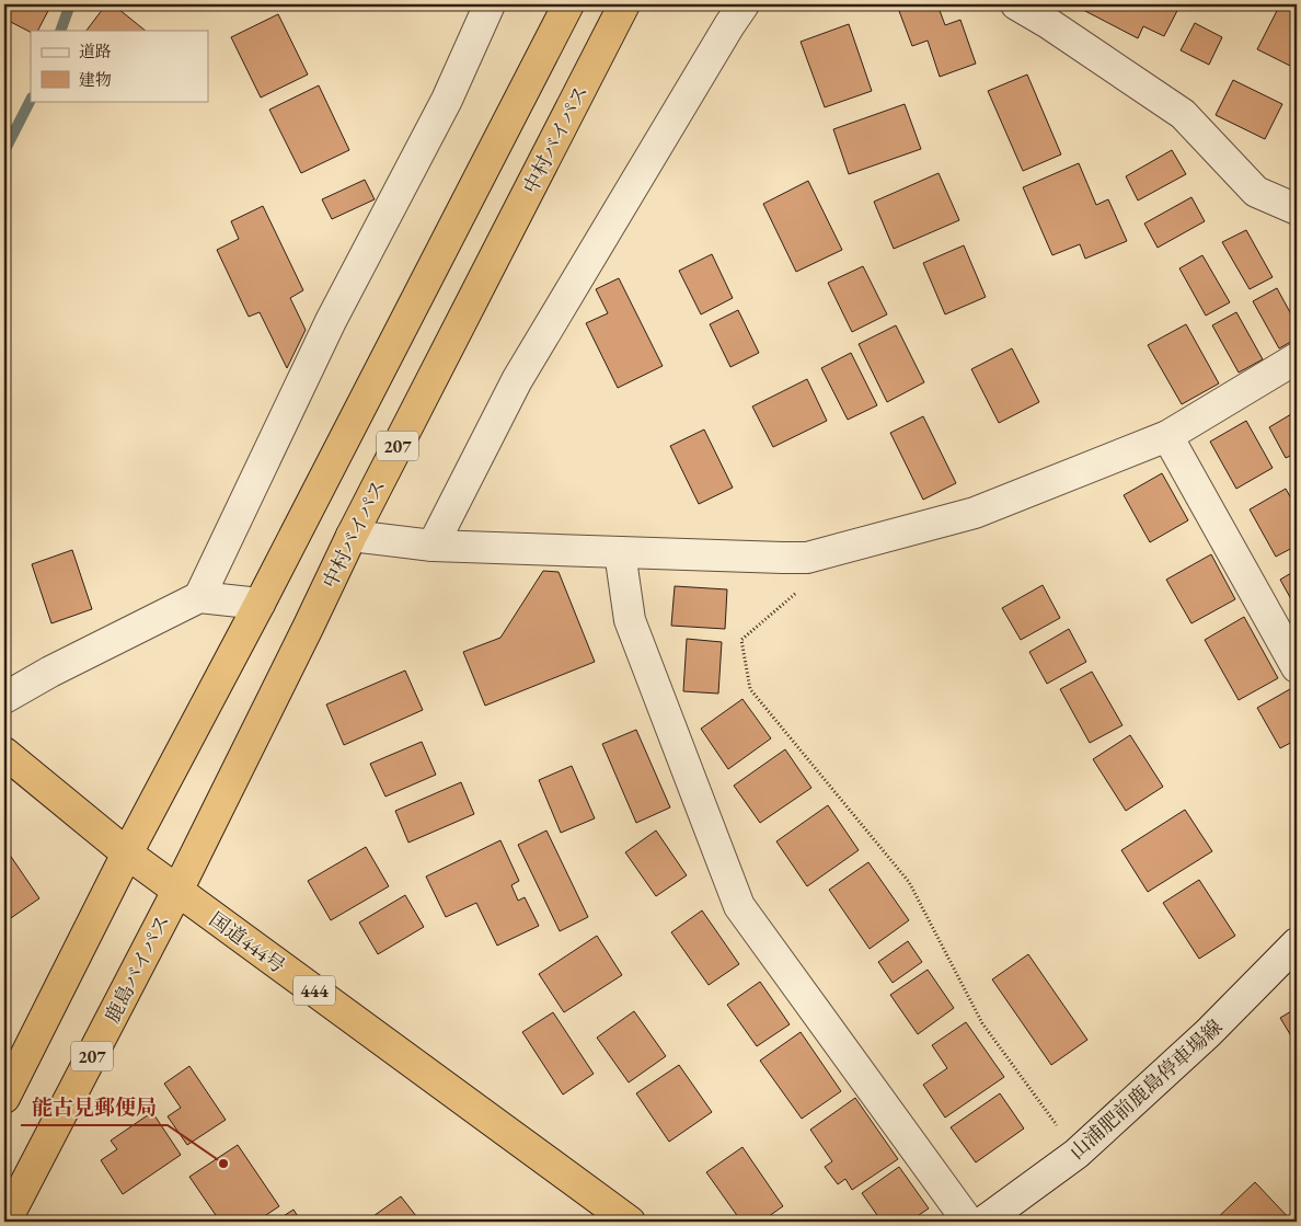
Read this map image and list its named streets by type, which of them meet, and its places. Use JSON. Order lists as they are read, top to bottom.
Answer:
{
  "streets": {
    "highway": [
      "中村バイパス",
      "207",
      "国道444号",
      "鹿島バイパス",
      "444"
    ],
    "street": ["山浦肥前鹿島停車場線"]
  },
  "crossings": [
    ["中村バイパス", "国道444号"],
    ["中村バイパス", "鹿島バイパス"],
    ["207", "国道444号"],
    ["国道444号", "鹿島バイパス"]
  ],
  "places": ["能古見郵便局"],
  "legend": ["道路", "建物"]
}
